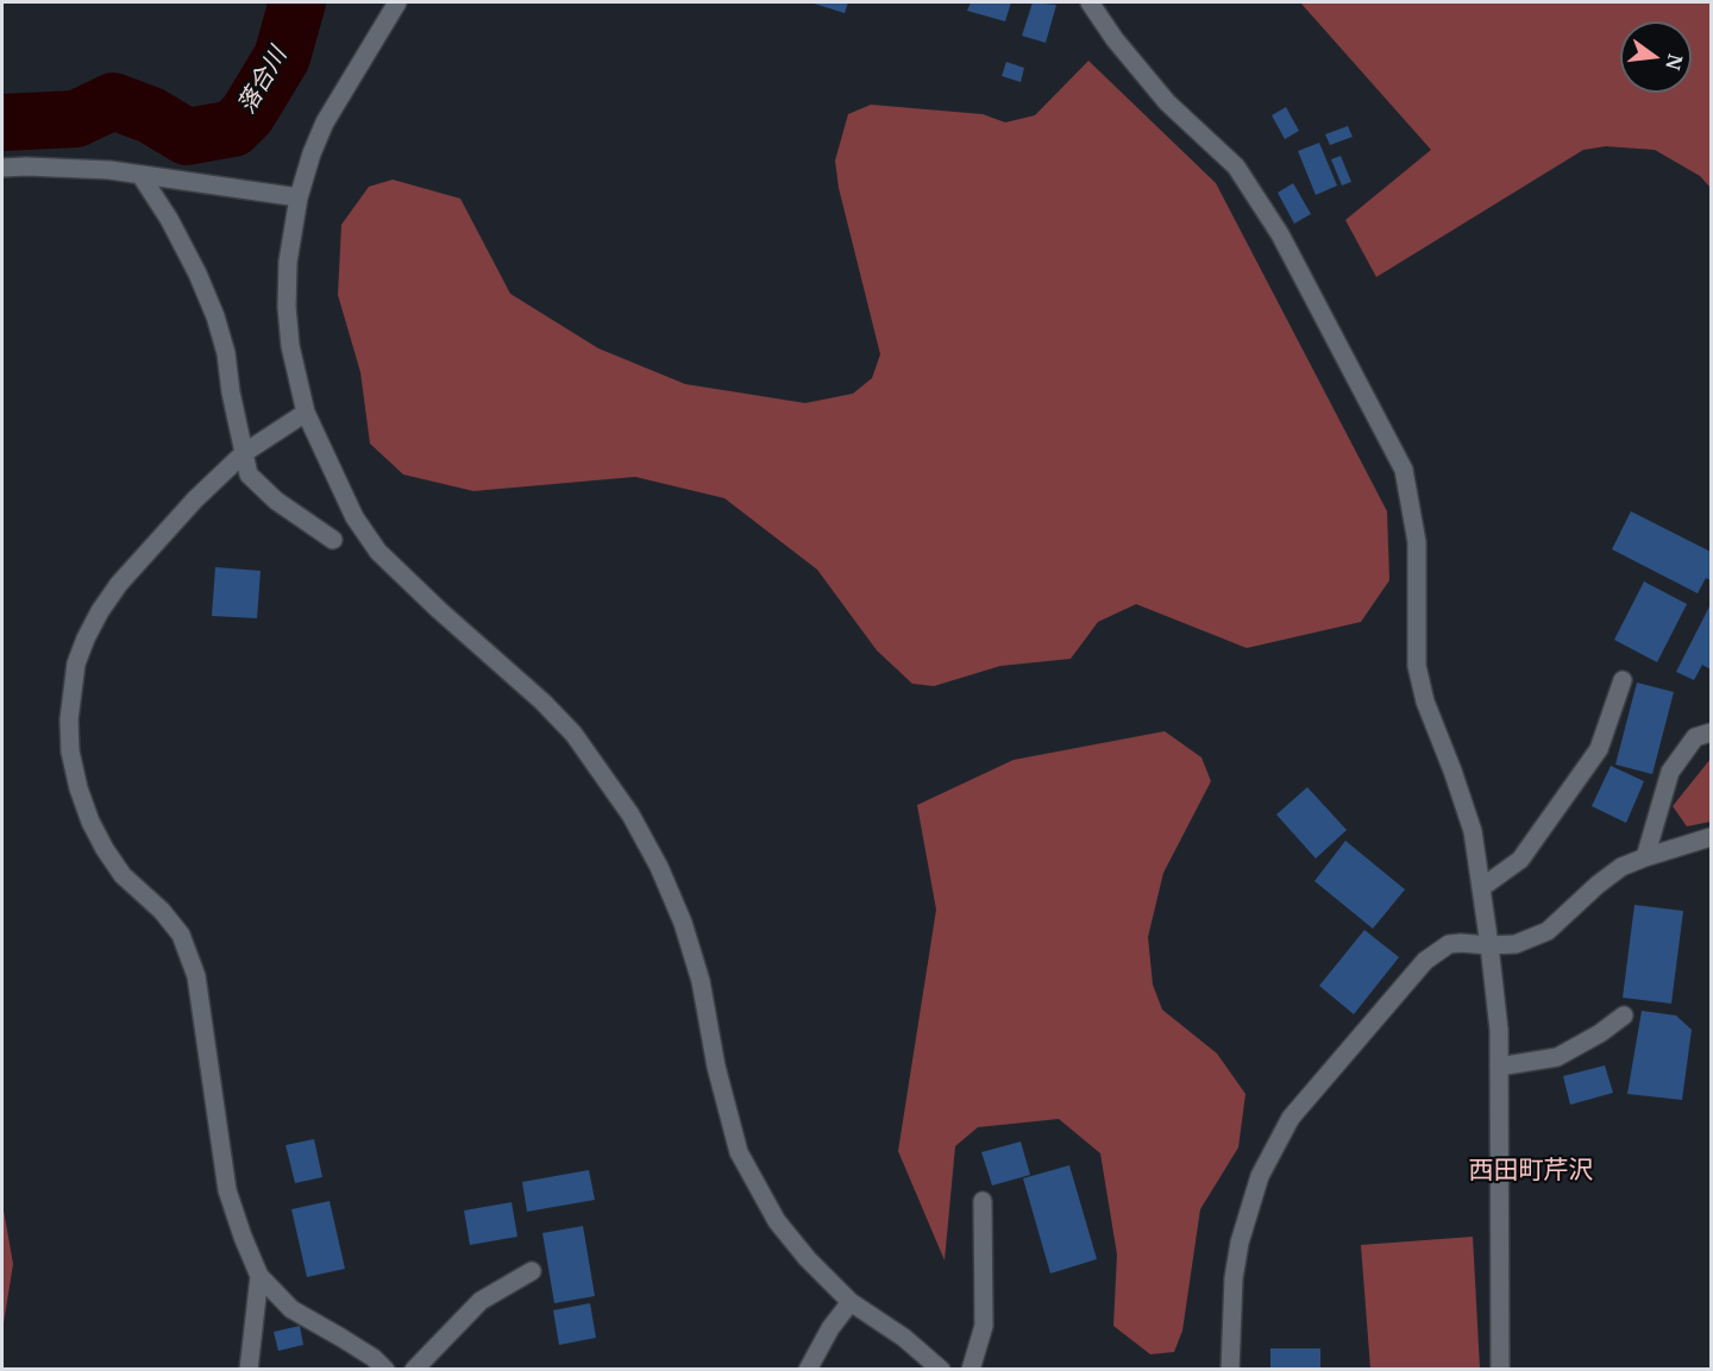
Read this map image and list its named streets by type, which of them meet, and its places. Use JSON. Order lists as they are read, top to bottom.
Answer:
{
  "districts": ["西田町芹沢"],
  "water": ["落合川"],
  "north": "right"
}
